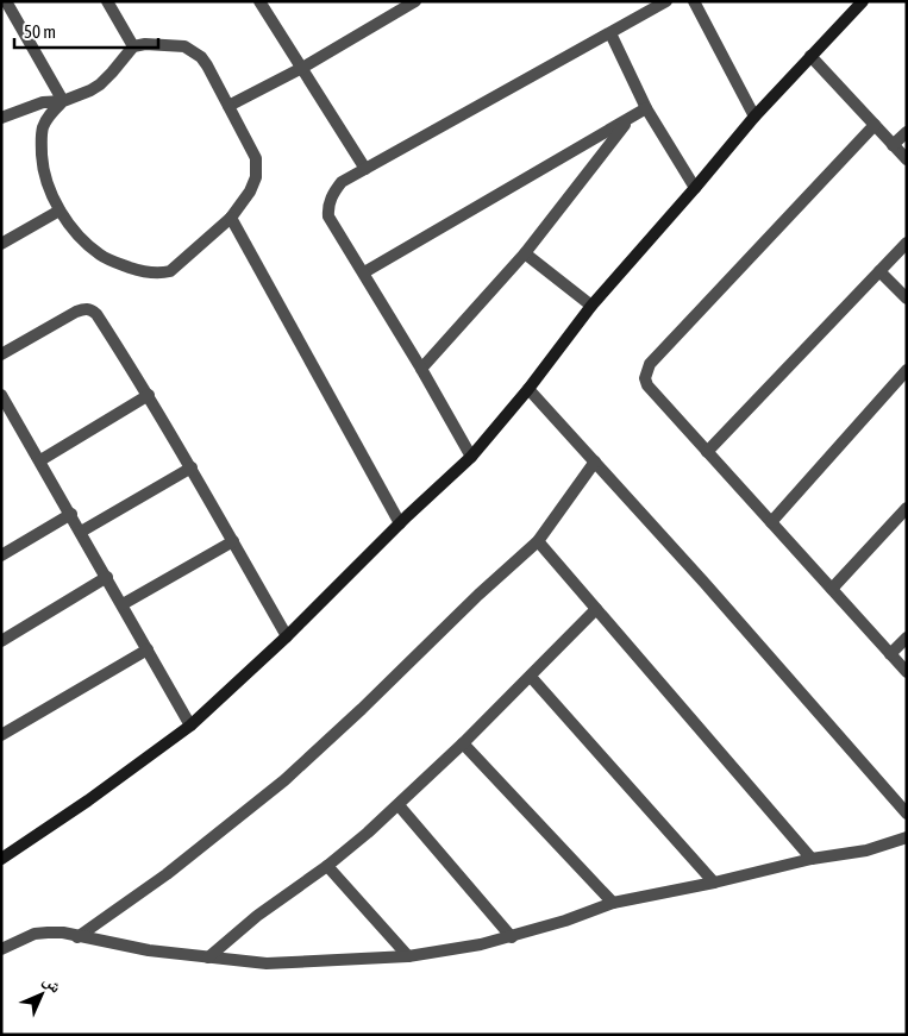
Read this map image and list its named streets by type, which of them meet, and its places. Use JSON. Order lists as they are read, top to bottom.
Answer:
{
  "scale_bar": "50 m",
  "north": "top right"
}
